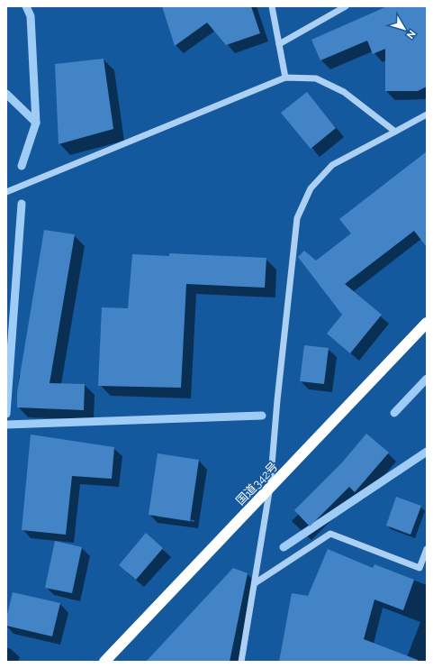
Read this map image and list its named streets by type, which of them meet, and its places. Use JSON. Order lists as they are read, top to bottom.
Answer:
{
  "streets": {
    "highway": ["国道342号"]
  },
  "north": "bottom right"
}
